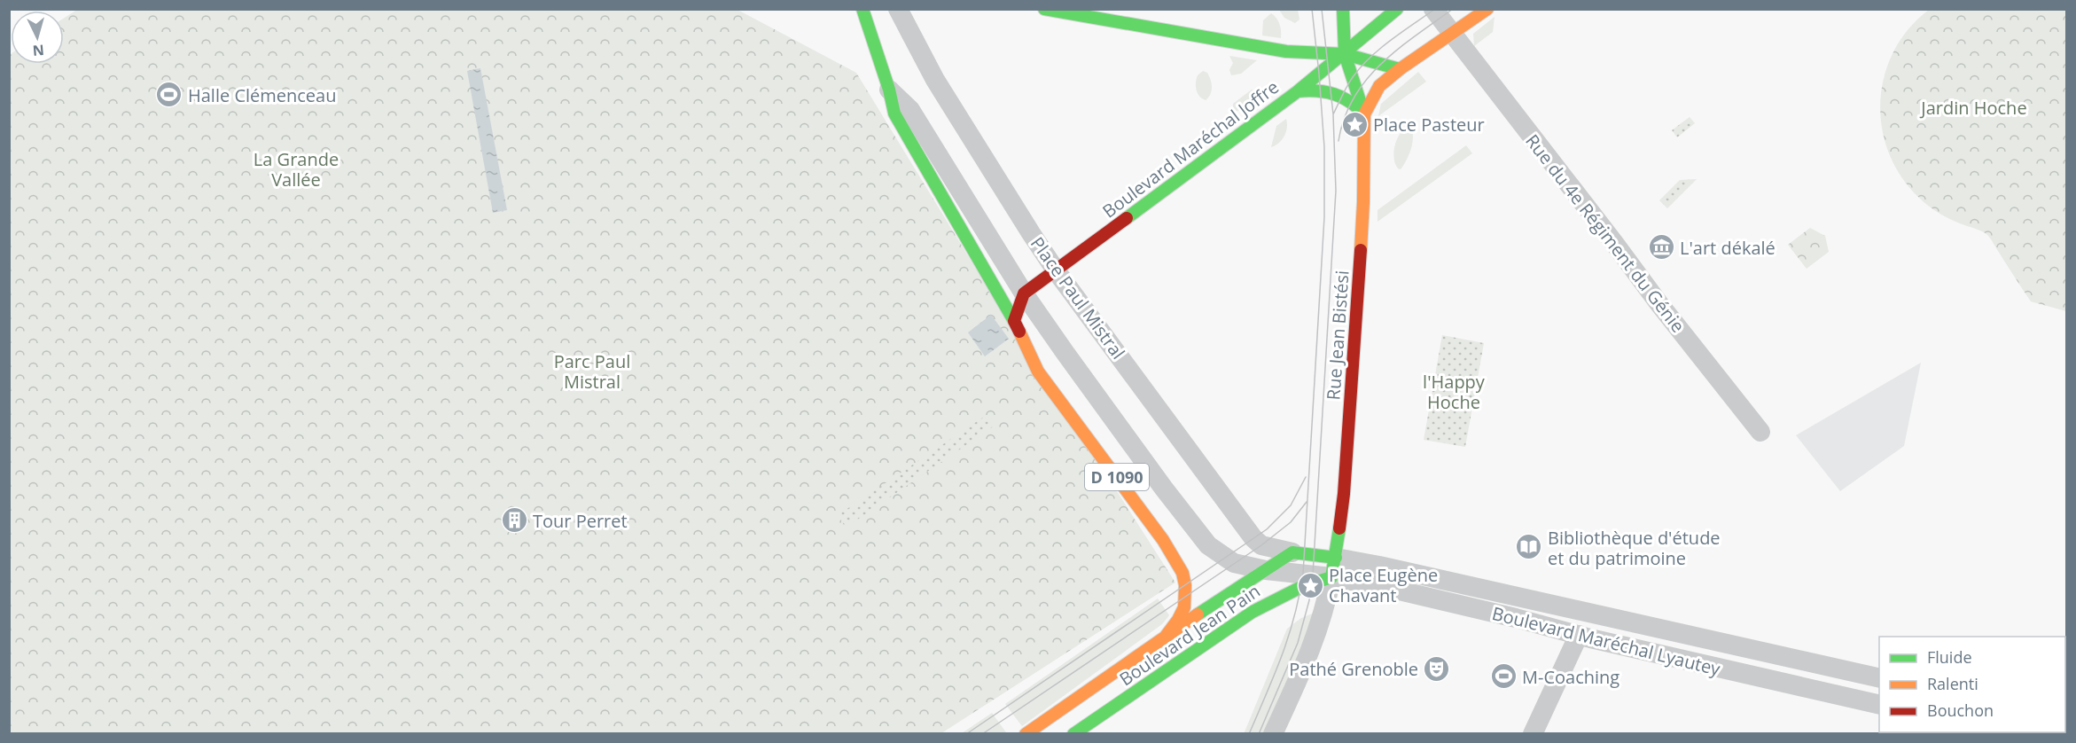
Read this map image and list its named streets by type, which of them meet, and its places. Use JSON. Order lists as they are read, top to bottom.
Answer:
{
  "streets": {
    "main road": [
      "Boulevard Maréchal Joffre",
      "Rue Jean Bistési",
      "D 1090",
      "Boulevard Jean Pain"
    ],
    "street": ["Rue du 4e Régiment du Génie", "Place Paul Mistral", "Boulevard Maréchal Lyautey"]
  },
  "crossings": [
    ["Boulevard Maréchal Joffre", "Place Paul Mistral"],
    ["Place Paul Mistral", "Boulevard Jean Pain"],
    ["Rue Jean Bistési", "Boulevard Jean Pain"],
    ["Rue Jean Bistési", "Boulevard Maréchal Lyautey"],
    ["D 1090", "Boulevard Jean Pain"],
    ["Boulevard Jean Pain", "Boulevard Maréchal Lyautey"]
  ],
  "parks": [
    "Jardin Hoche",
    "La Grande Vallée",
    "Parc Paul Mistral",
    "l'Happy Hoche"
  ],
  "places": {
    "sports": ["Halle Clémenceau", "M-Coaching"],
    "place": ["Place Pasteur", "Place Eugène Chavant"],
    "museum": ["L'art dékalé"],
    "building": ["Tour Perret"],
    "library": ["Bibliothèque d'étude et du patrimoine"],
    "theatre": ["Pathé Grenoble"]
  },
  "legend": ["Fluide", "Ralenti", "Bouchon"],
  "north": "bottom"
}
